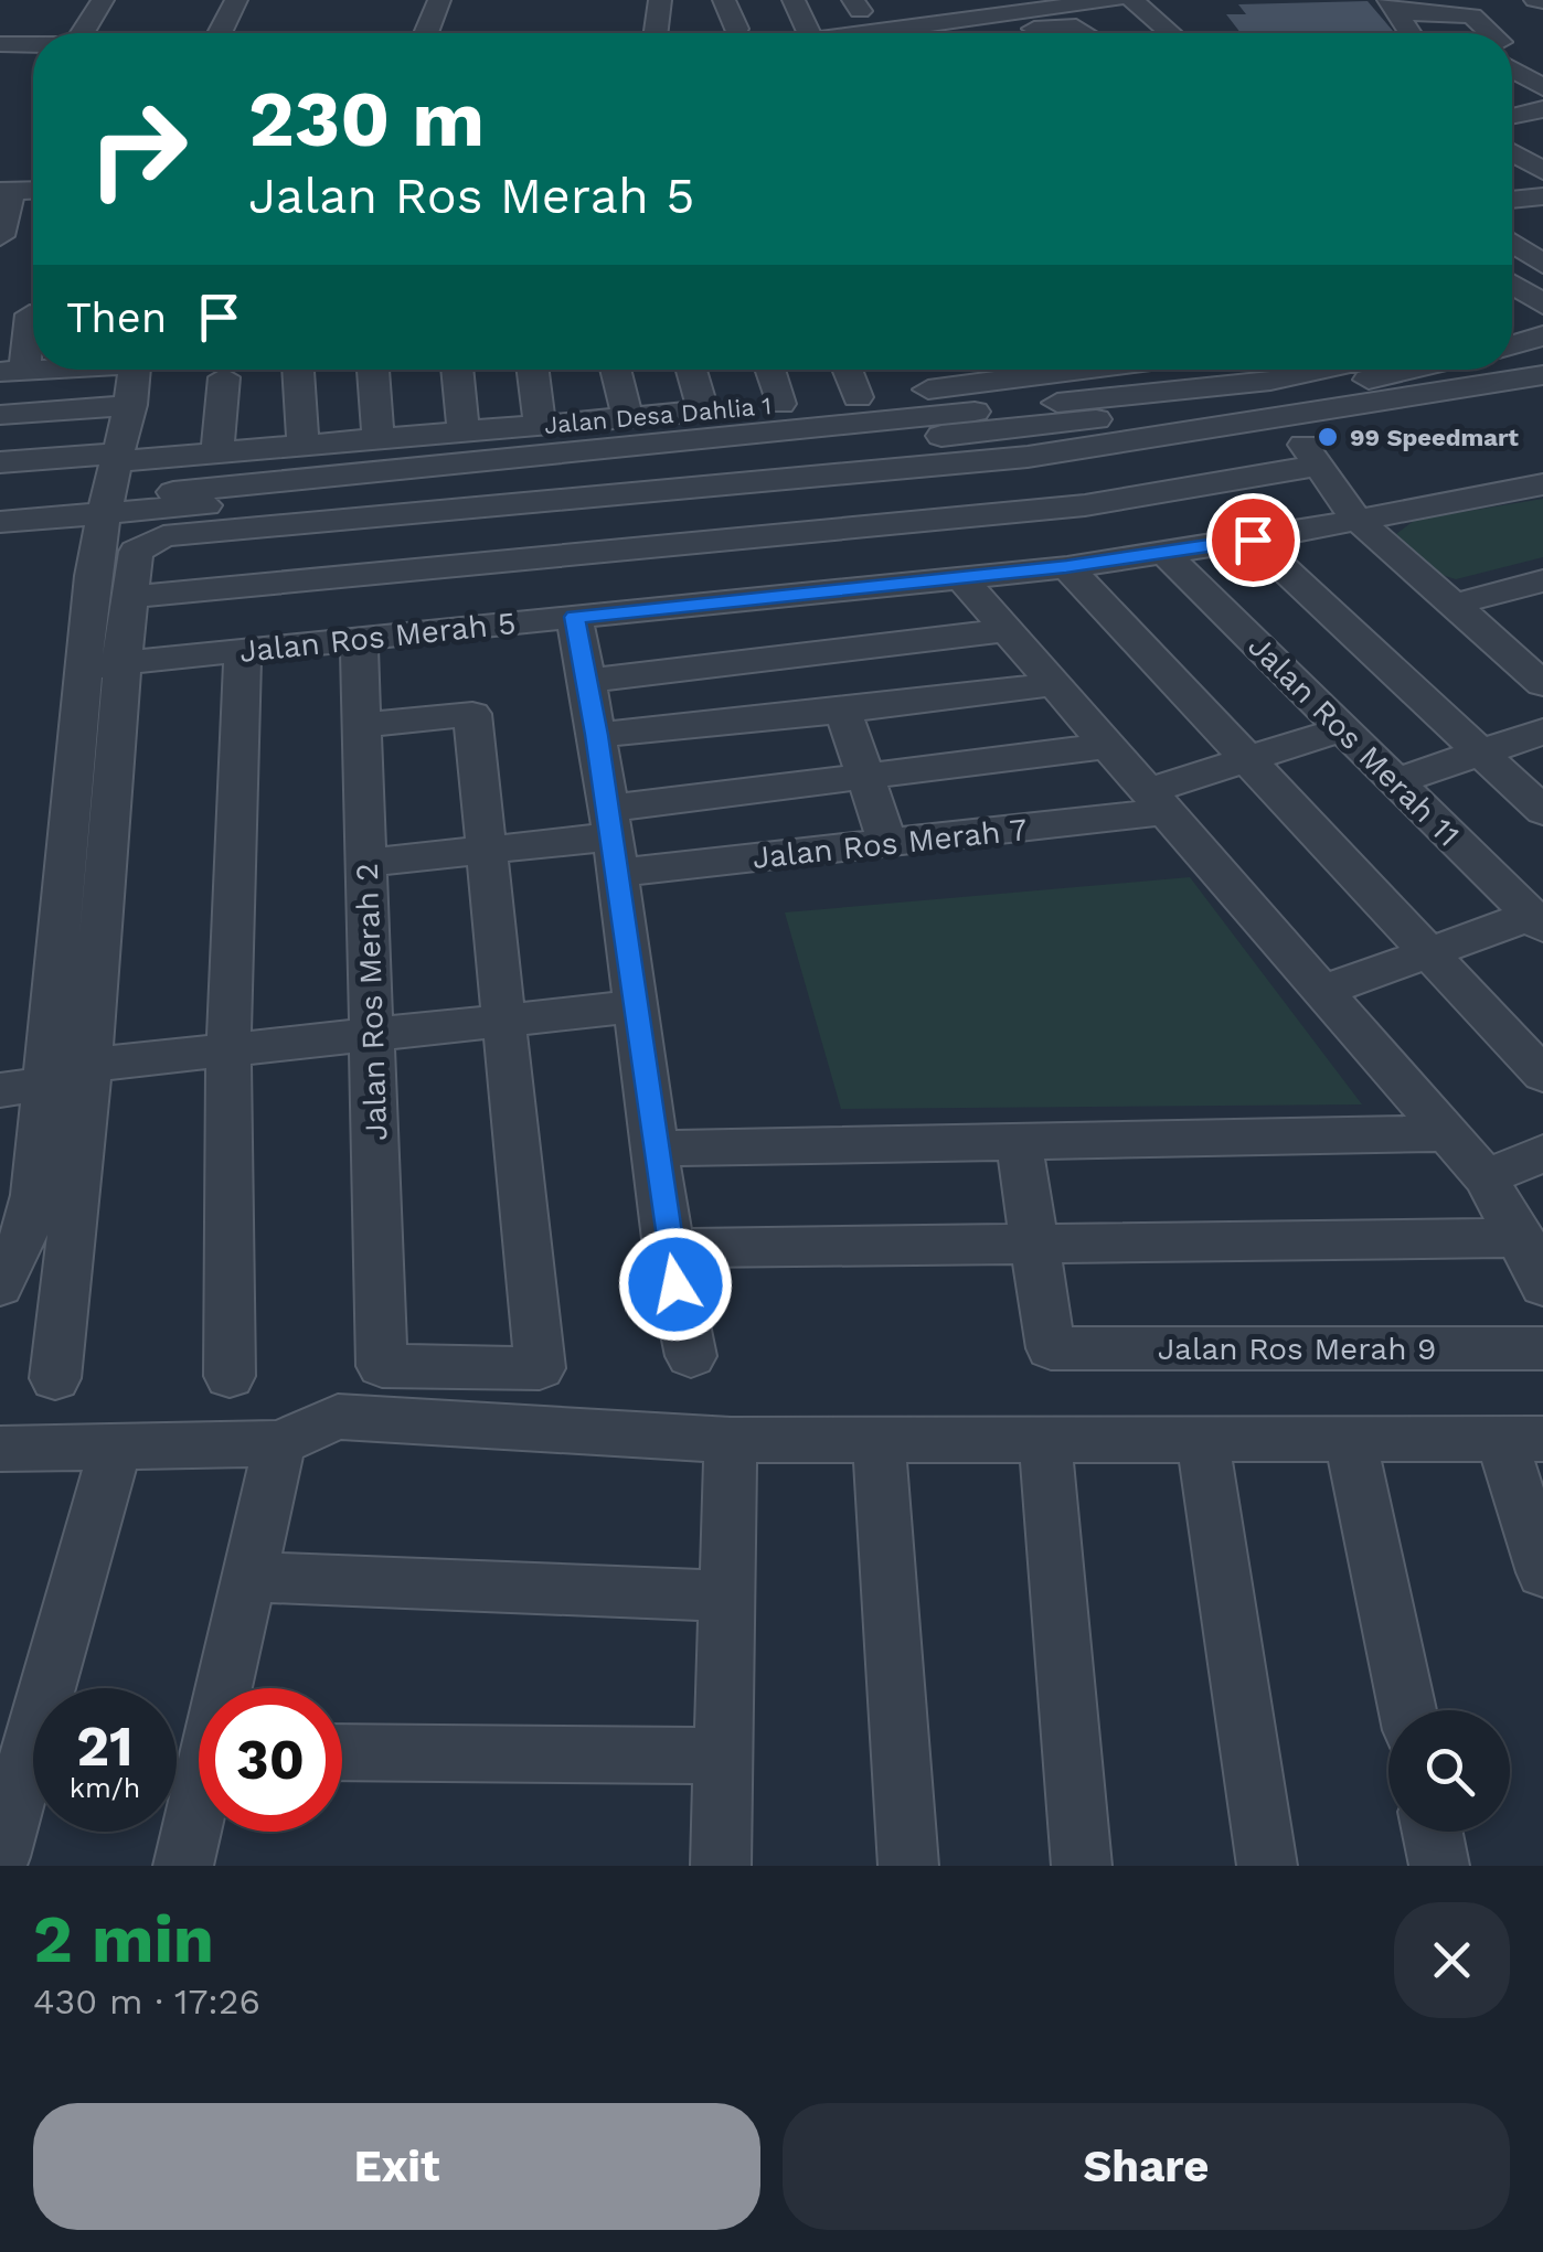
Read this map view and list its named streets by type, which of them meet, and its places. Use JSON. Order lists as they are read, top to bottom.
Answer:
{
  "streets": {
    "street": [
      "Jalan Desa Dahlia 1",
      "Jalan Ros Merah 5",
      "Jalan Ros Merah 11",
      "Jalan Ros Merah 7",
      "Jalan Ros Merah 2",
      "Jalan Ros Merah 9"
    ]
  },
  "crossings": [
    ["Jalan Ros Merah 5", "Jalan Ros Merah 11"],
    ["Jalan Ros Merah 5", "Jalan Ros Merah 2"],
    ["Jalan Ros Merah 11", "Jalan Ros Merah 7"]
  ],
  "places": ["99 Speedmart"],
  "page": {
    "turn": ["230 m", "Jalan Ros Merah 5"],
    "then": "Then",
    "speed": "21 km/h",
    "limit": "30",
    "heading": ["2 min", "430 m · 17:26"],
    "buttons": ["Exit", "Share"]
  }
}
